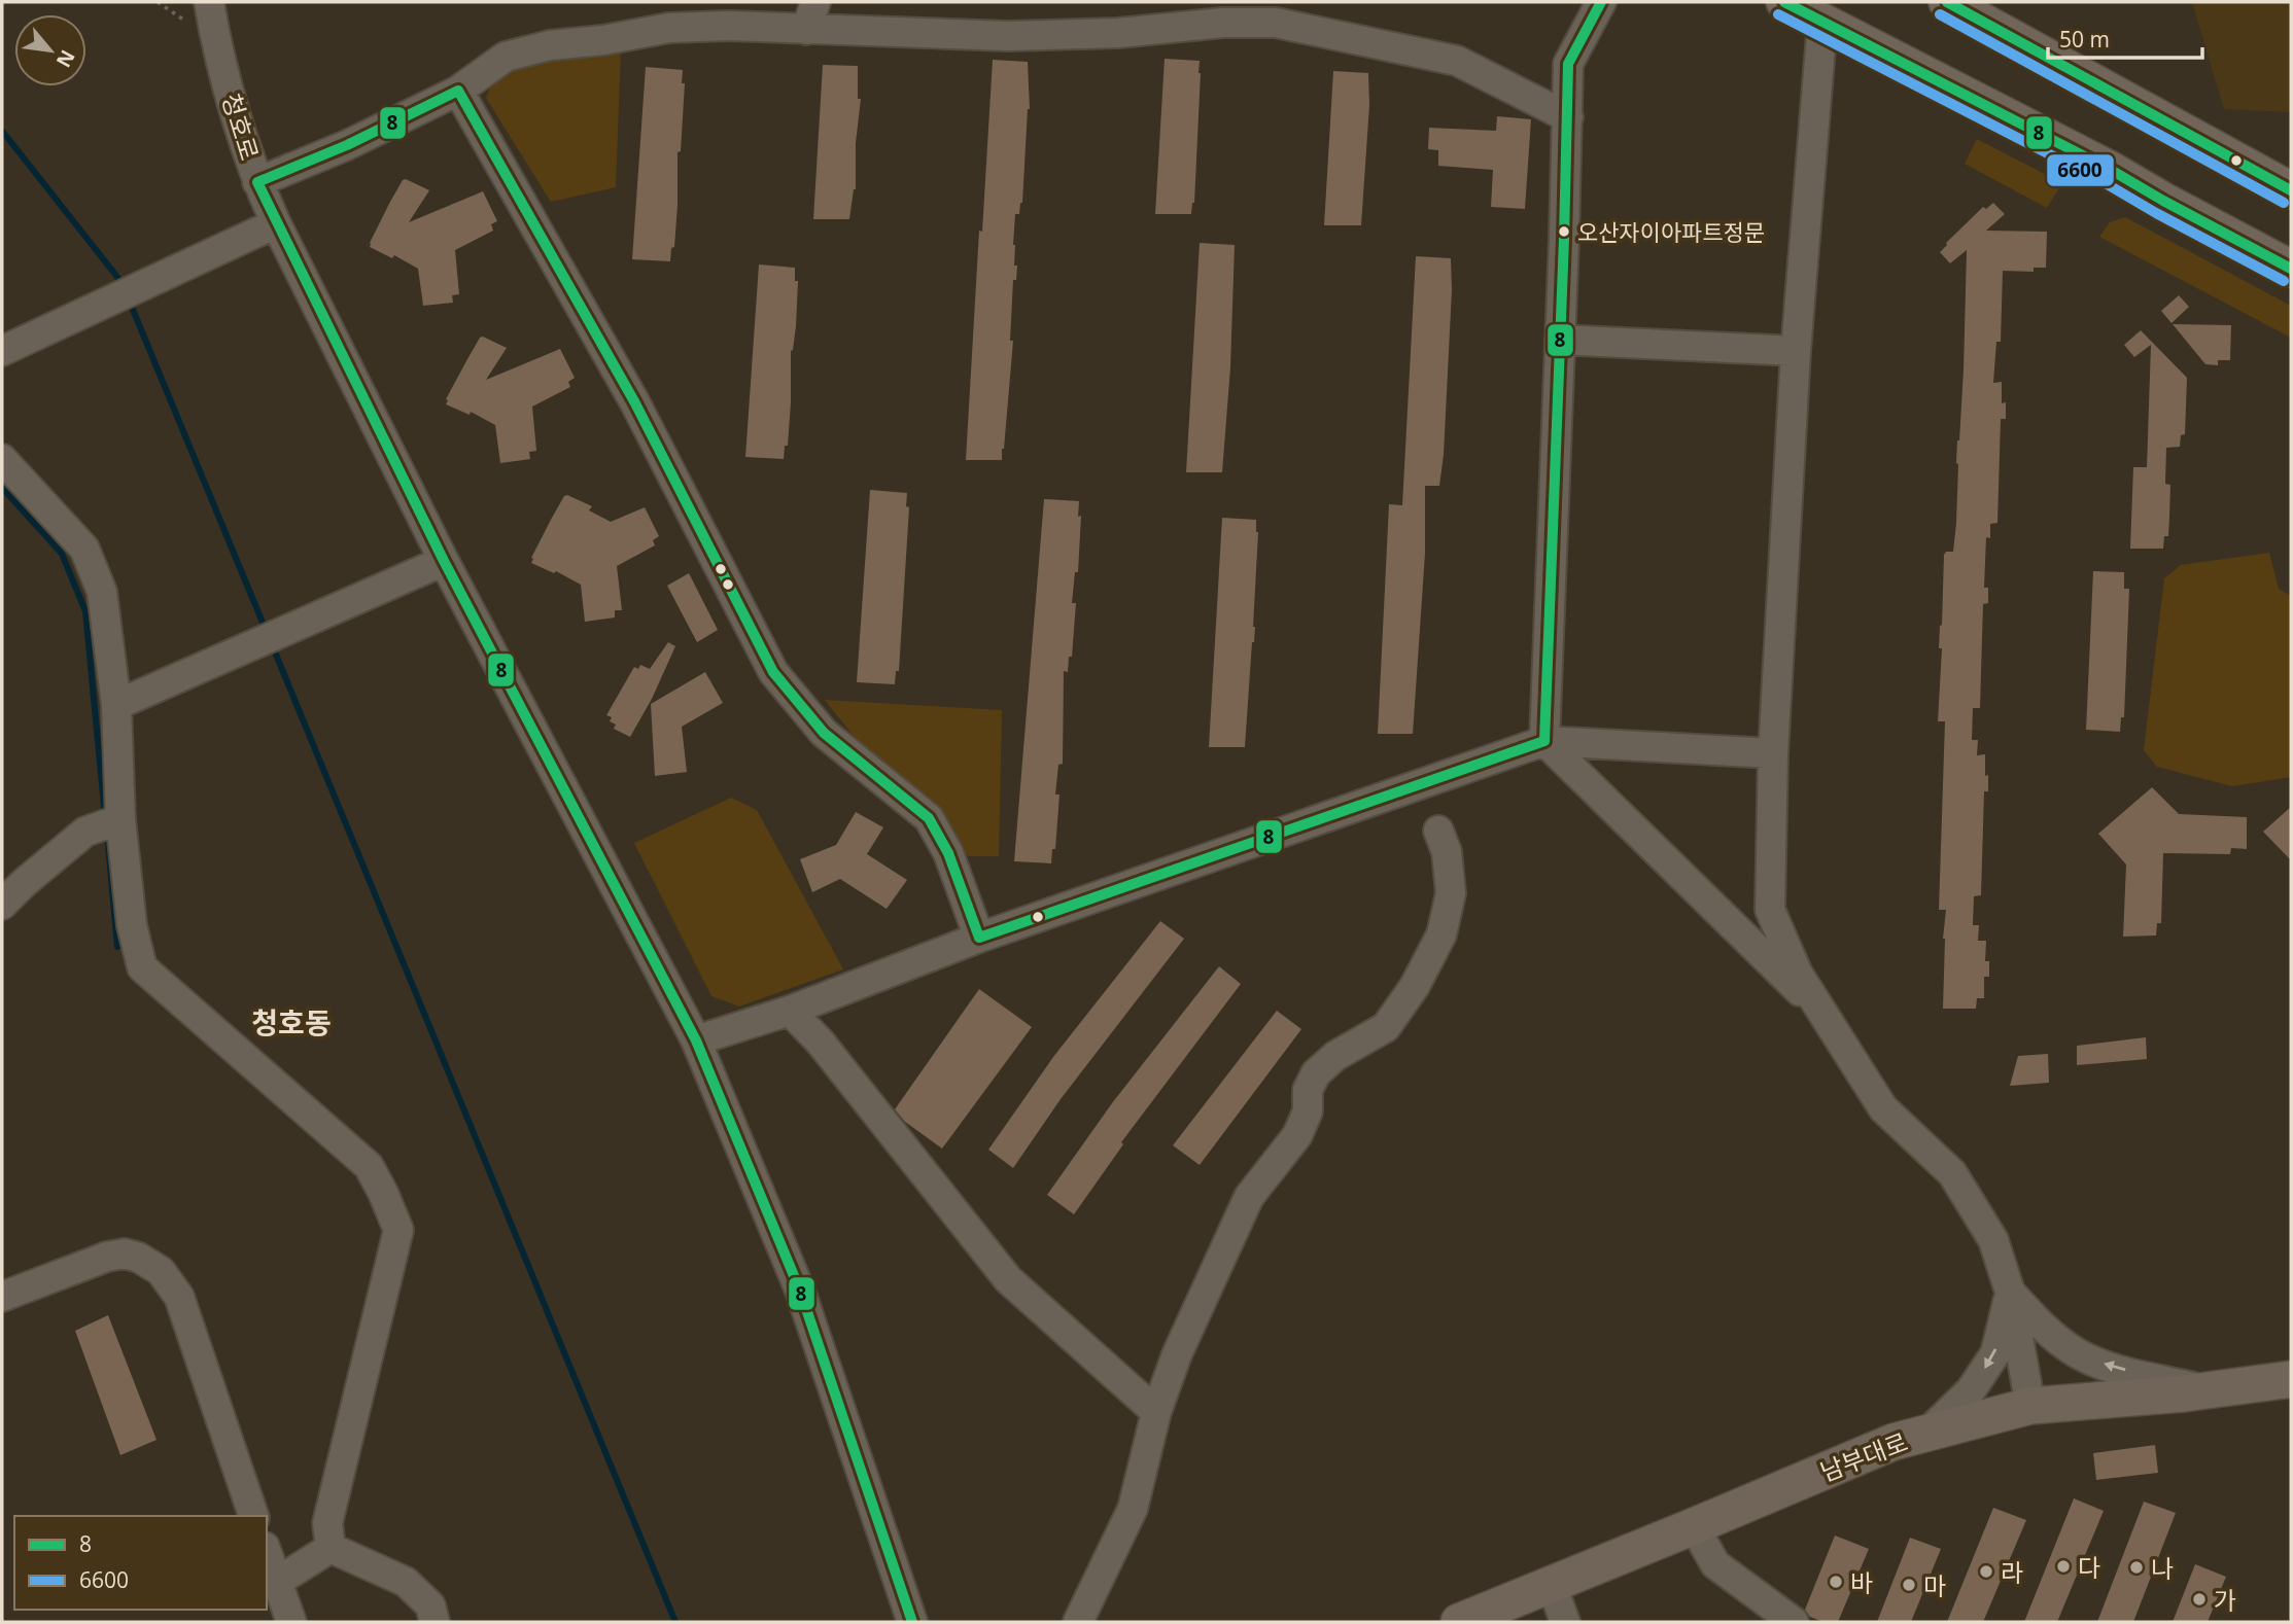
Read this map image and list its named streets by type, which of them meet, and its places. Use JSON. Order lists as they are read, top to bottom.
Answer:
{
  "streets": {
    "main road": ["남부대로"],
    "street": ["청호로"]
  },
  "districts": ["청호동"],
  "places": [
    "오산자이아파트정문",
    "다",
    "나",
    "라",
    "바",
    "마",
    "가"
  ],
  "lines": ["transit line 8", "transit line 6600"],
  "legend": ["8", "6600"],
  "scale_bar": "50 m",
  "north": "bottom right"
}
